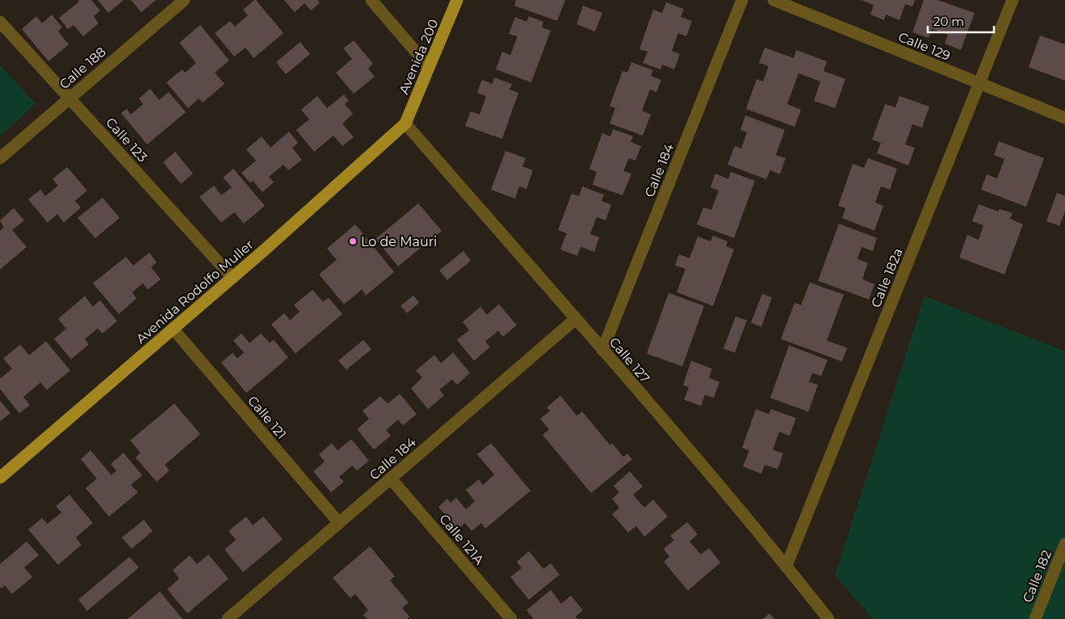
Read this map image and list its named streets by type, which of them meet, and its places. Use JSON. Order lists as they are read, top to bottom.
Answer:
{
  "streets": {
    "main road": ["Avenida 200", "Avenida Rodolfo Muller"],
    "street": [
      "Calle 129",
      "Calle 188",
      "Calle 123",
      "Calle 184",
      "Calle 182a",
      "Calle 127",
      "Calle 121",
      "Calle 121A",
      "Calle 182"
    ]
  },
  "crossings": [
    ["Calle 129", "Calle 182a"],
    ["Avenida 200", "Avenida Rodolfo Muller"],
    ["Avenida 200", "Calle 127"],
    ["Calle 188", "Calle 123"],
    ["Calle 123", "Avenida Rodolfo Muller"],
    ["Calle 184", "Calle 127"],
    ["Calle 184", "Calle 121"],
    ["Calle 184", "Calle 121A"],
    ["Calle 182a", "Calle 127"],
    ["Avenida Rodolfo Muller", "Calle 127"],
    ["Avenida Rodolfo Muller", "Calle 121"]
  ],
  "places": ["Lo de Mauri"],
  "scale_bar": "20 m"
}
